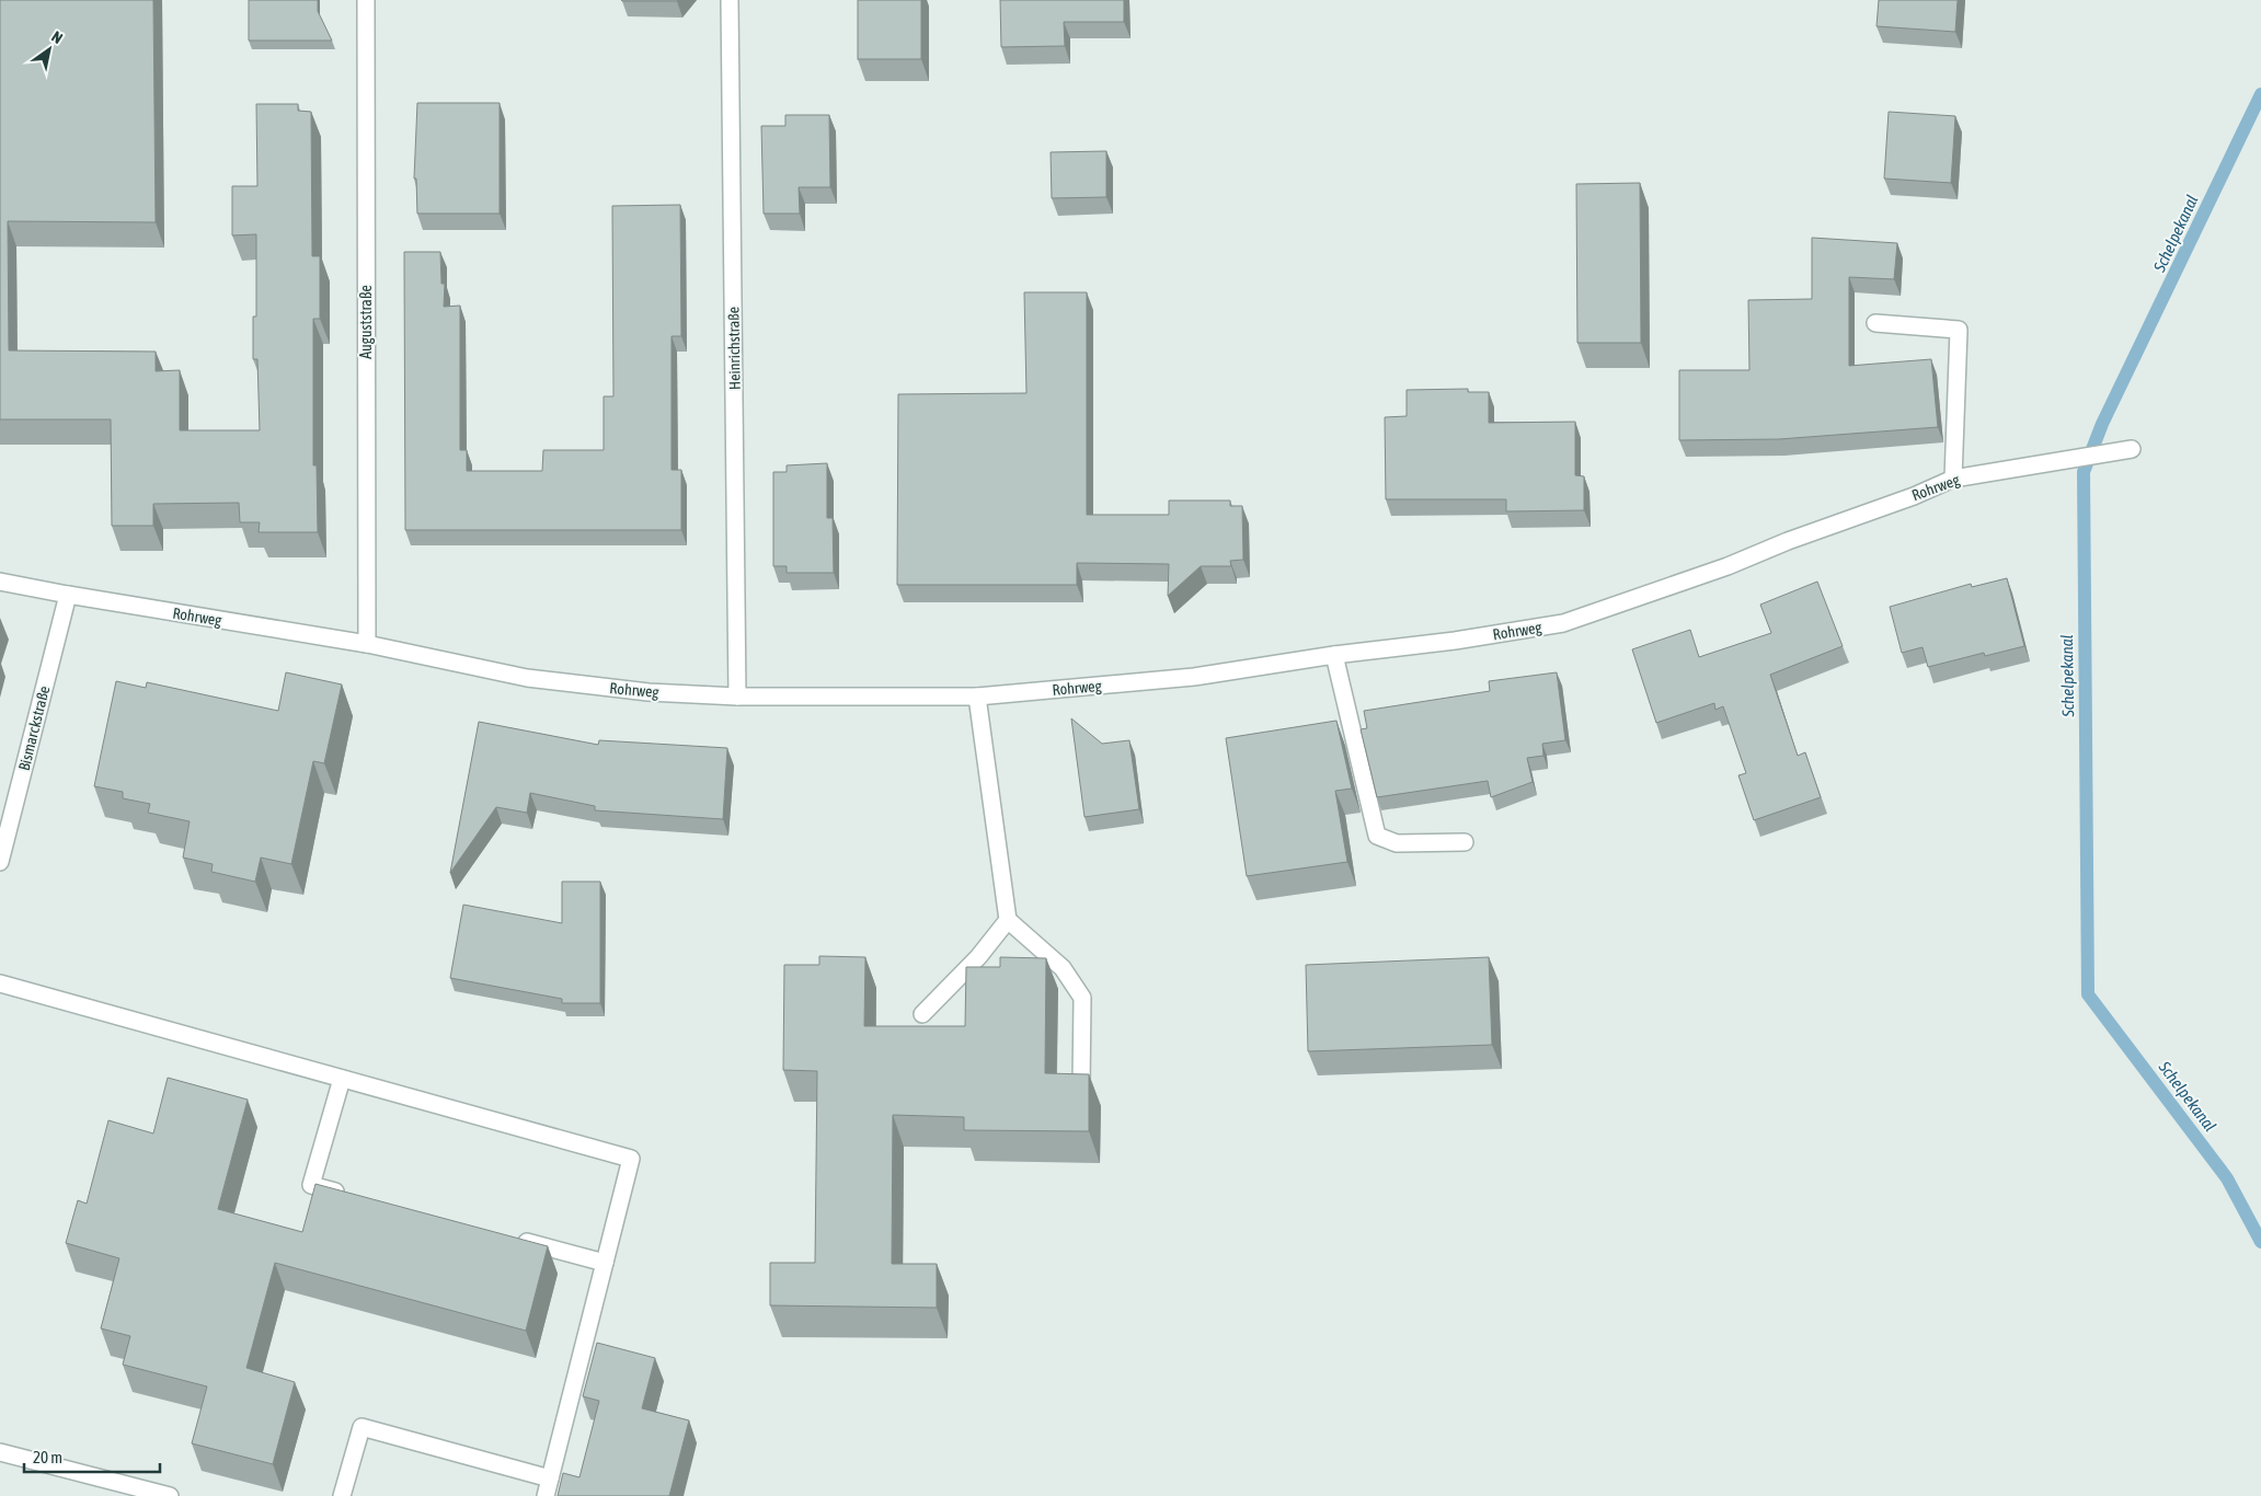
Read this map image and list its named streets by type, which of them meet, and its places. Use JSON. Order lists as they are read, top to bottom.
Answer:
{
  "streets": {
    "street": [
      "Auguststraße",
      "Heinrichstraße",
      "Rohrweg",
      "Bismarckstraße"
    ]
  },
  "crossings": [
    ["Auguststraße", "Rohrweg"],
    ["Heinrichstraße", "Rohrweg"],
    ["Rohrweg", "Bismarckstraße"]
  ],
  "water": ["Schelpekanal"],
  "scale_bar": "20 m",
  "north": "top right"
}
